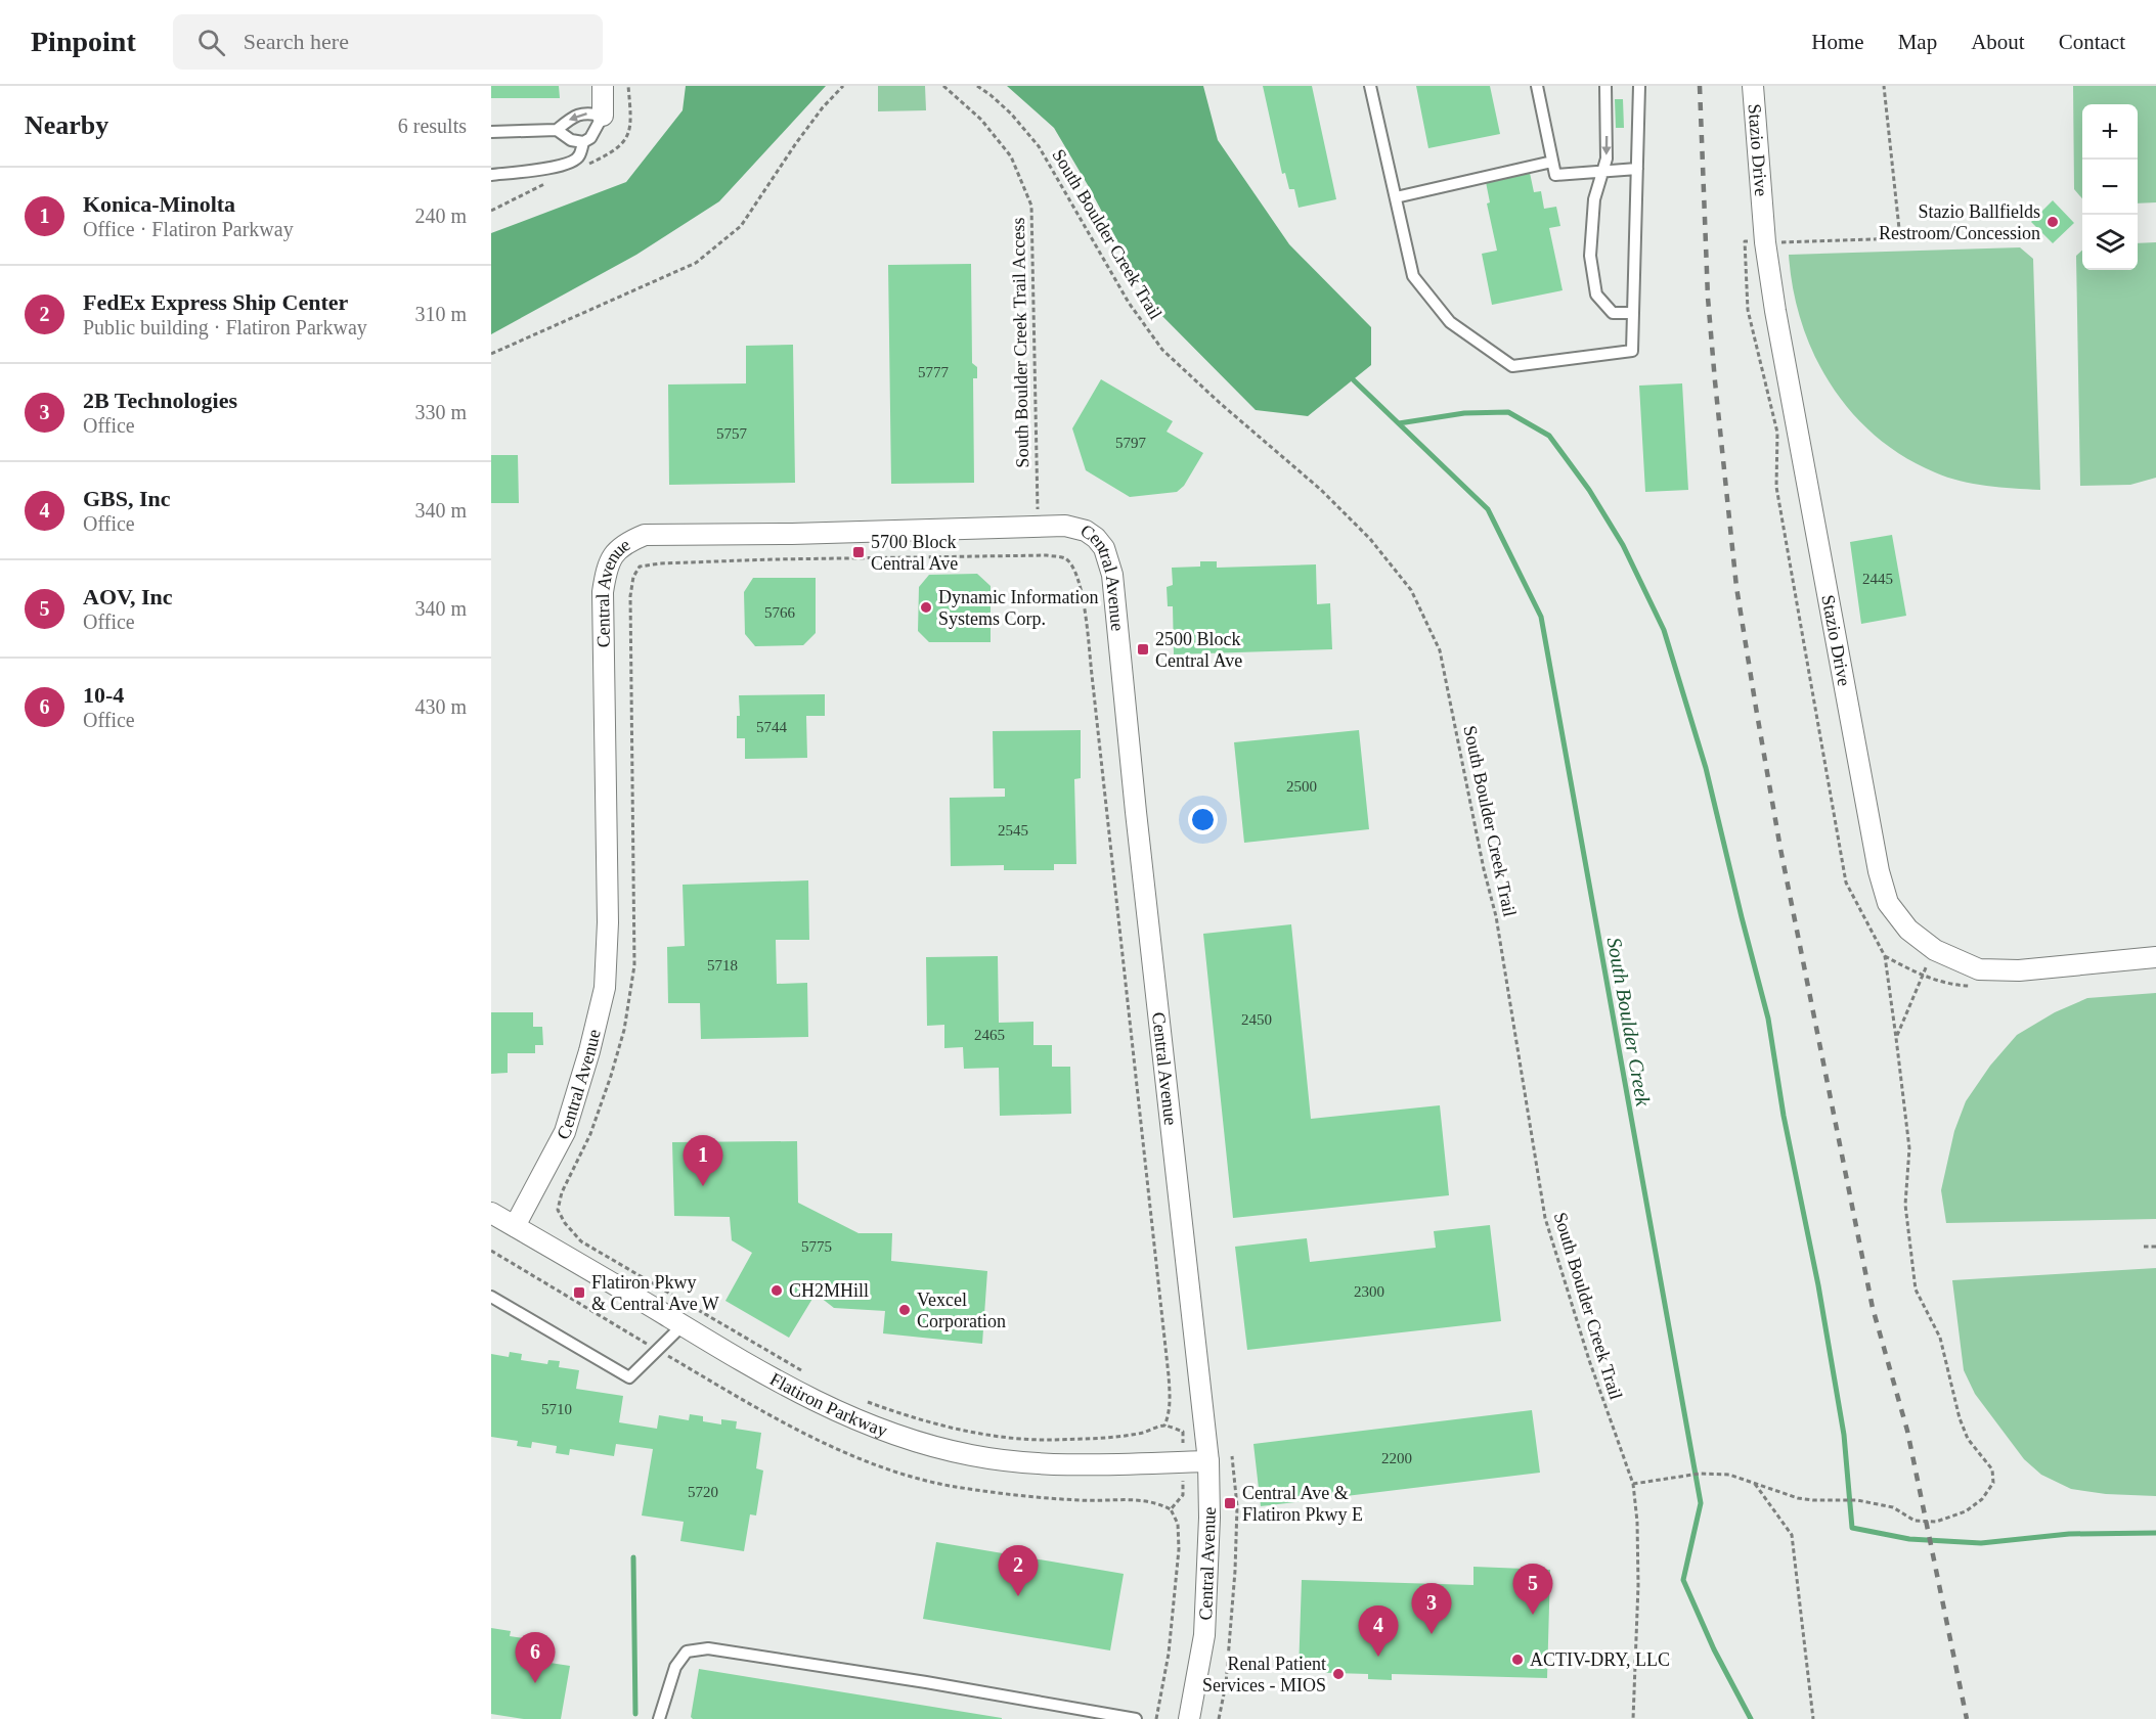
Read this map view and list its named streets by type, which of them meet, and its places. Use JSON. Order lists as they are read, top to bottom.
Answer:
{
  "streets": {
    "street": ["Stazio Drive", "Central Avenue", "Flatiron Parkway"],
    "path": ["South Boulder Creek Trail", "South Boulder Creek Trail Access"]
  },
  "crossings": [
    ["South Boulder Creek Trail Access", "Central Avenue"],
    ["Central Avenue", "Flatiron Parkway"]
  ],
  "water": ["South Boulder Creek"],
  "places": {
    "other": [
      "Stazio Ballfields Restroom/Concession",
      "Dynamic Information Systems Corp.",
      "CH2MHill",
      "Vexcel Corporation",
      "ACTIV-DRY, LLC",
      "Renal Patient Services - MIOS"
    ],
    "transit": [
      "5700 Block Central Ave",
      "2500 Block Central Ave",
      "Flatiron Pkwy & Central Ave W",
      "Central Ave & Flatiron Pkwy E"
    ]
  },
  "house_numbers": [
    "5777",
    "5757",
    "5797",
    "2445",
    "5766",
    "5744",
    "2500",
    "2545",
    "5718",
    "2450",
    "2465",
    "5775",
    "2300",
    "5710",
    "2200",
    "5720"
  ],
  "page": {
    "header": "Pinpoint",
    "search": "Search here",
    "nav": [
      "Home",
      "Map",
      "About",
      "Contact"
    ],
    "heading": ["Nearby", "6 results"],
    "map_buttons": ["+", "−"],
    "list": [
      {
        "mark": "1",
        "name": "Konica-Minolta",
        "note": "Office · Flatiron Parkway",
        "value": "240 m"
      },
      {
        "mark": "2",
        "name": "FedEx Express Ship Center",
        "note": "Public building · Flatiron Parkway",
        "value": "310 m"
      },
      {
        "mark": "3",
        "name": "2B Technologies",
        "note": "Office",
        "value": "330 m"
      },
      {
        "mark": "4",
        "name": "GBS, Inc",
        "note": "Office",
        "value": "340 m"
      },
      {
        "mark": "5",
        "name": "AOV, Inc",
        "note": "Office",
        "value": "340 m"
      },
      {
        "mark": "6",
        "name": "10-4",
        "note": "Office",
        "value": "430 m"
      }
    ],
    "pins": [
      "1",
      "2",
      "5",
      "3",
      "4",
      "6"
    ]
  }
}
